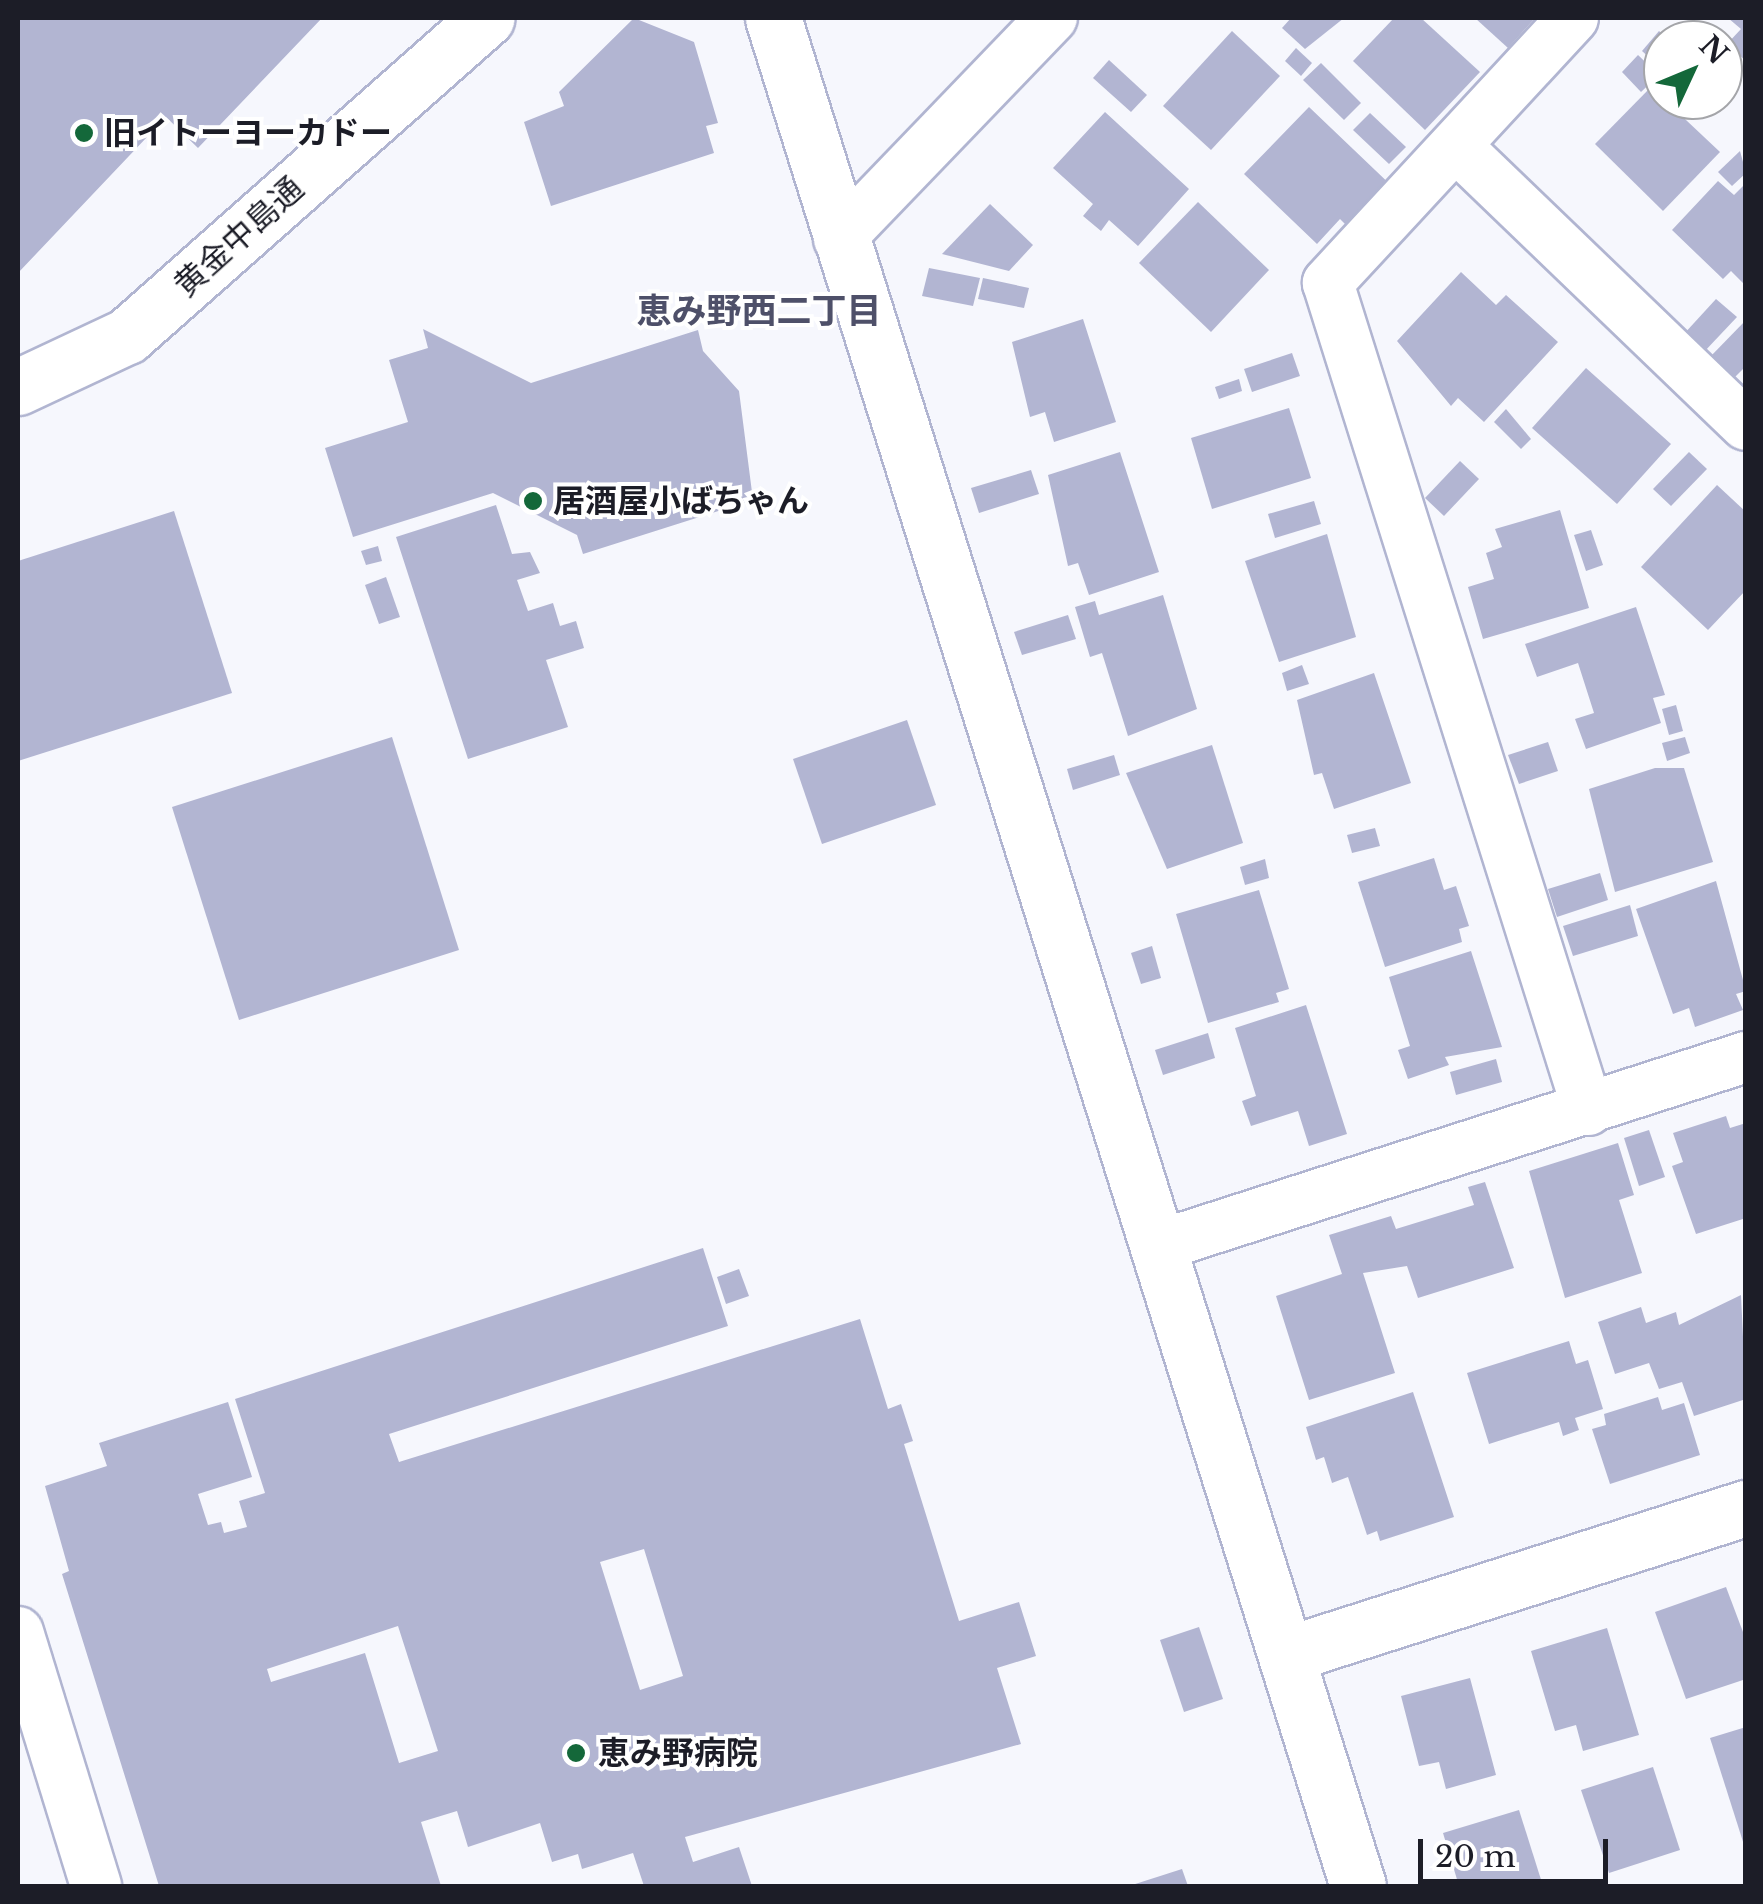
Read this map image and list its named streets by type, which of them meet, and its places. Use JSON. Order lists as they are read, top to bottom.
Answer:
{
  "streets": {
    "street": ["黄金中島通"]
  },
  "districts": ["恵み野西二丁目"],
  "places": ["旧イトーヨーカドー", "居酒屋小ばちゃん", "恵み野病院"],
  "scale_bar": "20 m",
  "north": "top right"
}
